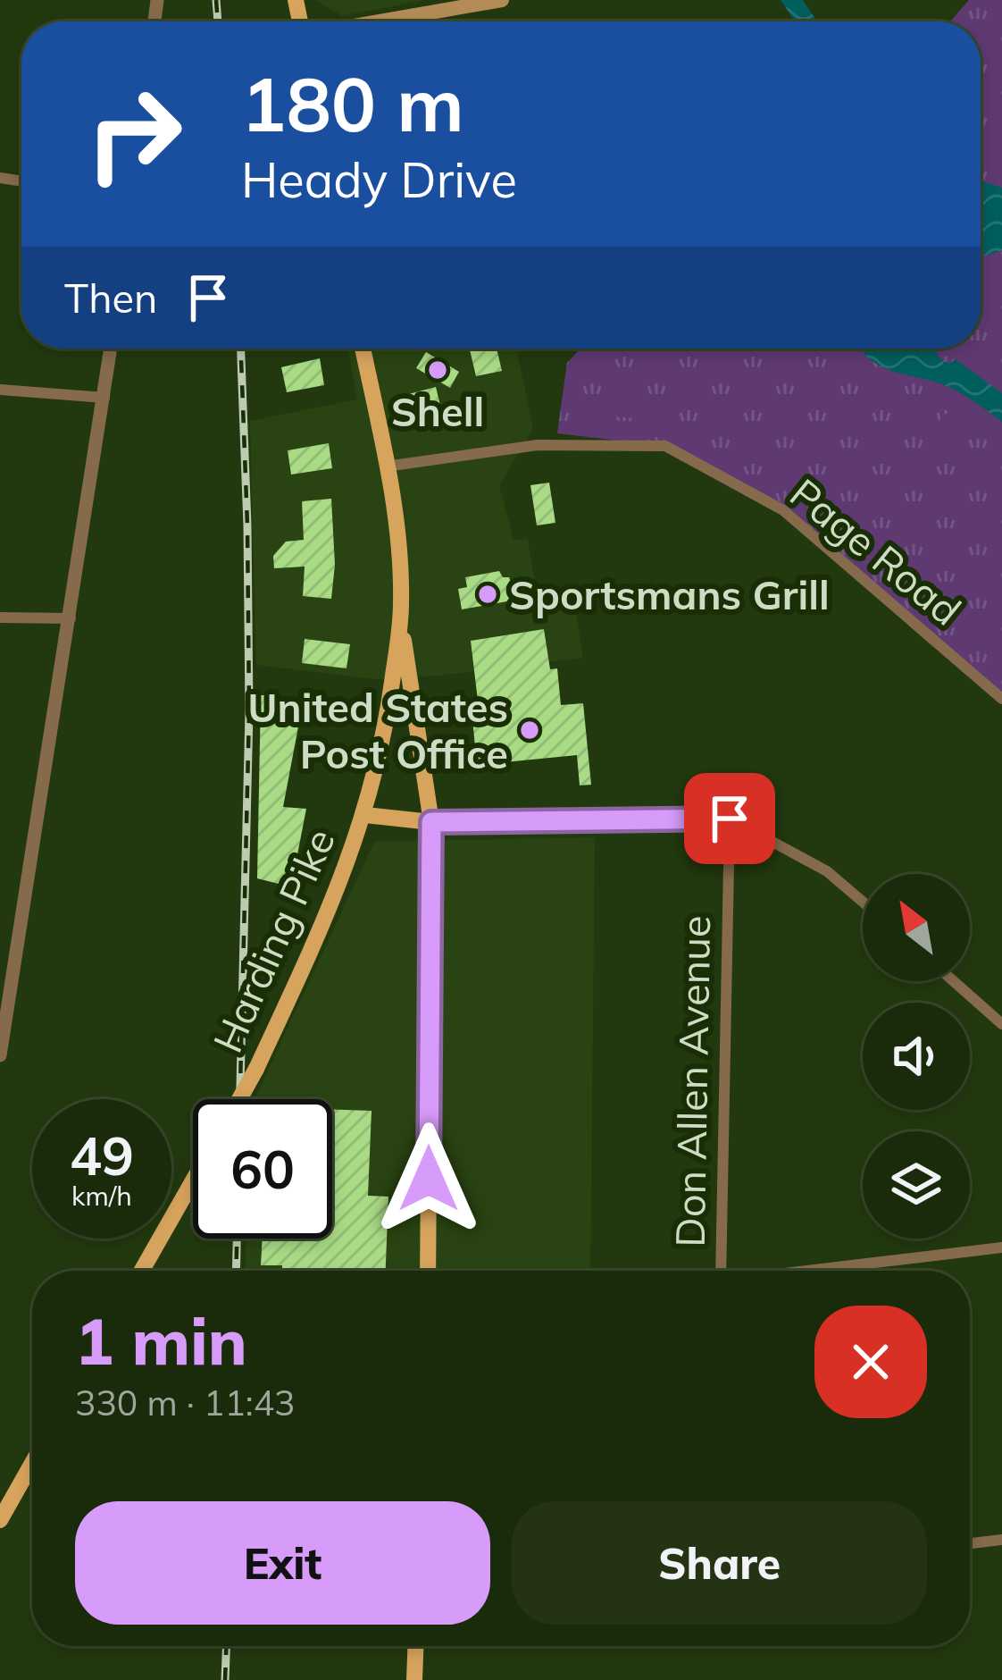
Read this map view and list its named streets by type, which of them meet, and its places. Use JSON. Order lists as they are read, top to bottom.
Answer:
{
  "streets": {
    "main road": ["Harding Pike"],
    "street": ["Page Road", "Don Allen Avenue"]
  },
  "crossings": [
    ["Page Road", "Harding Pike"]
  ],
  "places": ["Shell", "Sportsmans Grill", "United States Post Office"],
  "north": "top left",
  "page": {
    "turn": ["180 m", "Heady Drive"],
    "then": "Then",
    "speed": "49 km/h",
    "limit": "60",
    "heading": ["1 min", "330 m · 11:43"],
    "buttons": ["Exit", "Share"]
  }
}
